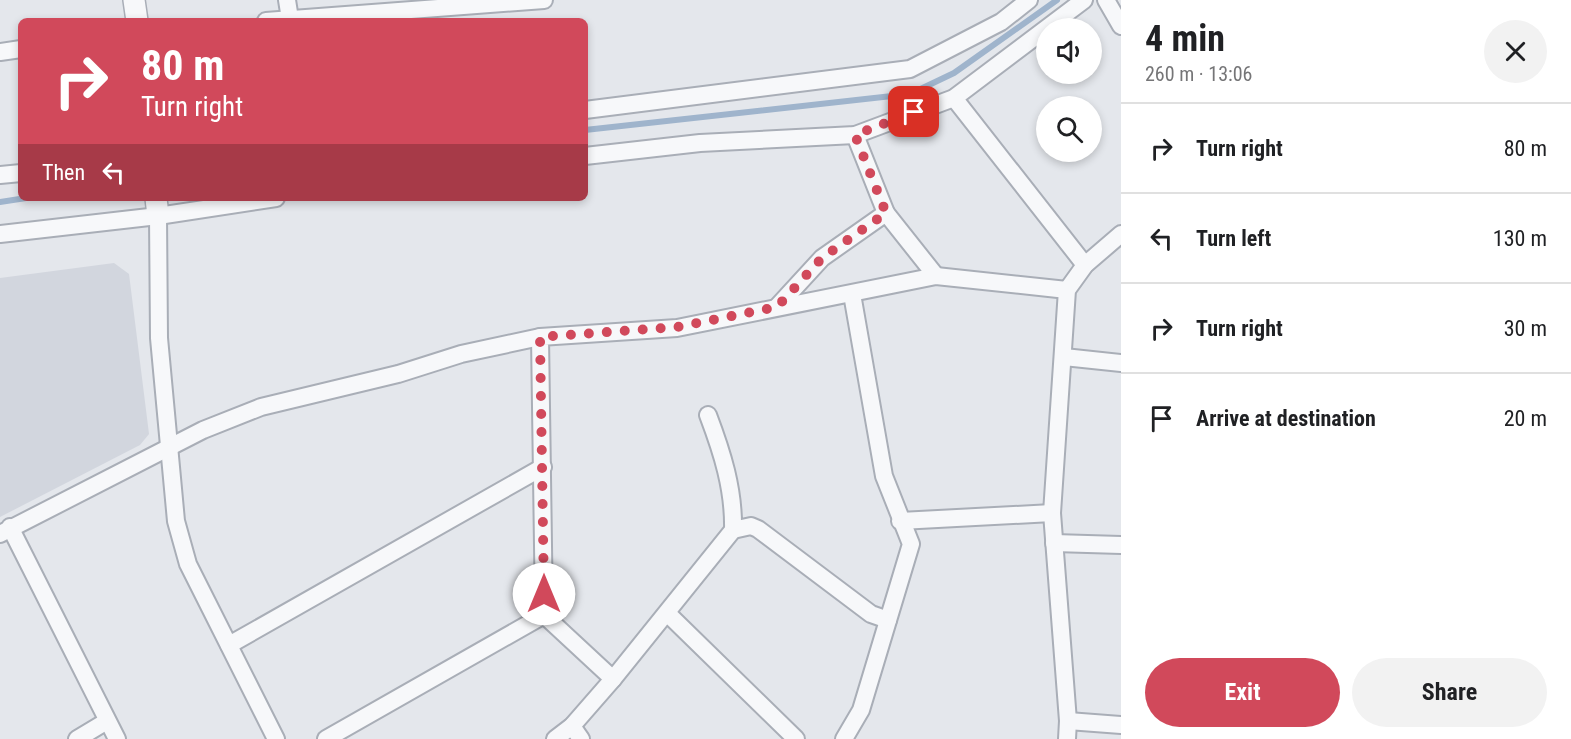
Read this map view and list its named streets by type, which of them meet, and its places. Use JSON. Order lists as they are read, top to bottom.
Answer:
{
  "page": {
    "heading": ["4 min", "260 m · 13:06"],
    "turn": ["80 m", "Turn right"],
    "list": [
      {
        "name": "Turn right",
        "value": "80 m"
      },
      {
        "name": "Turn left",
        "value": "130 m"
      },
      {
        "name": "Turn right",
        "value": "30 m"
      },
      {
        "name": "Arrive at destination",
        "value": "20 m"
      }
    ],
    "then": "Then",
    "buttons": ["Exit", "Share"]
  }
}
